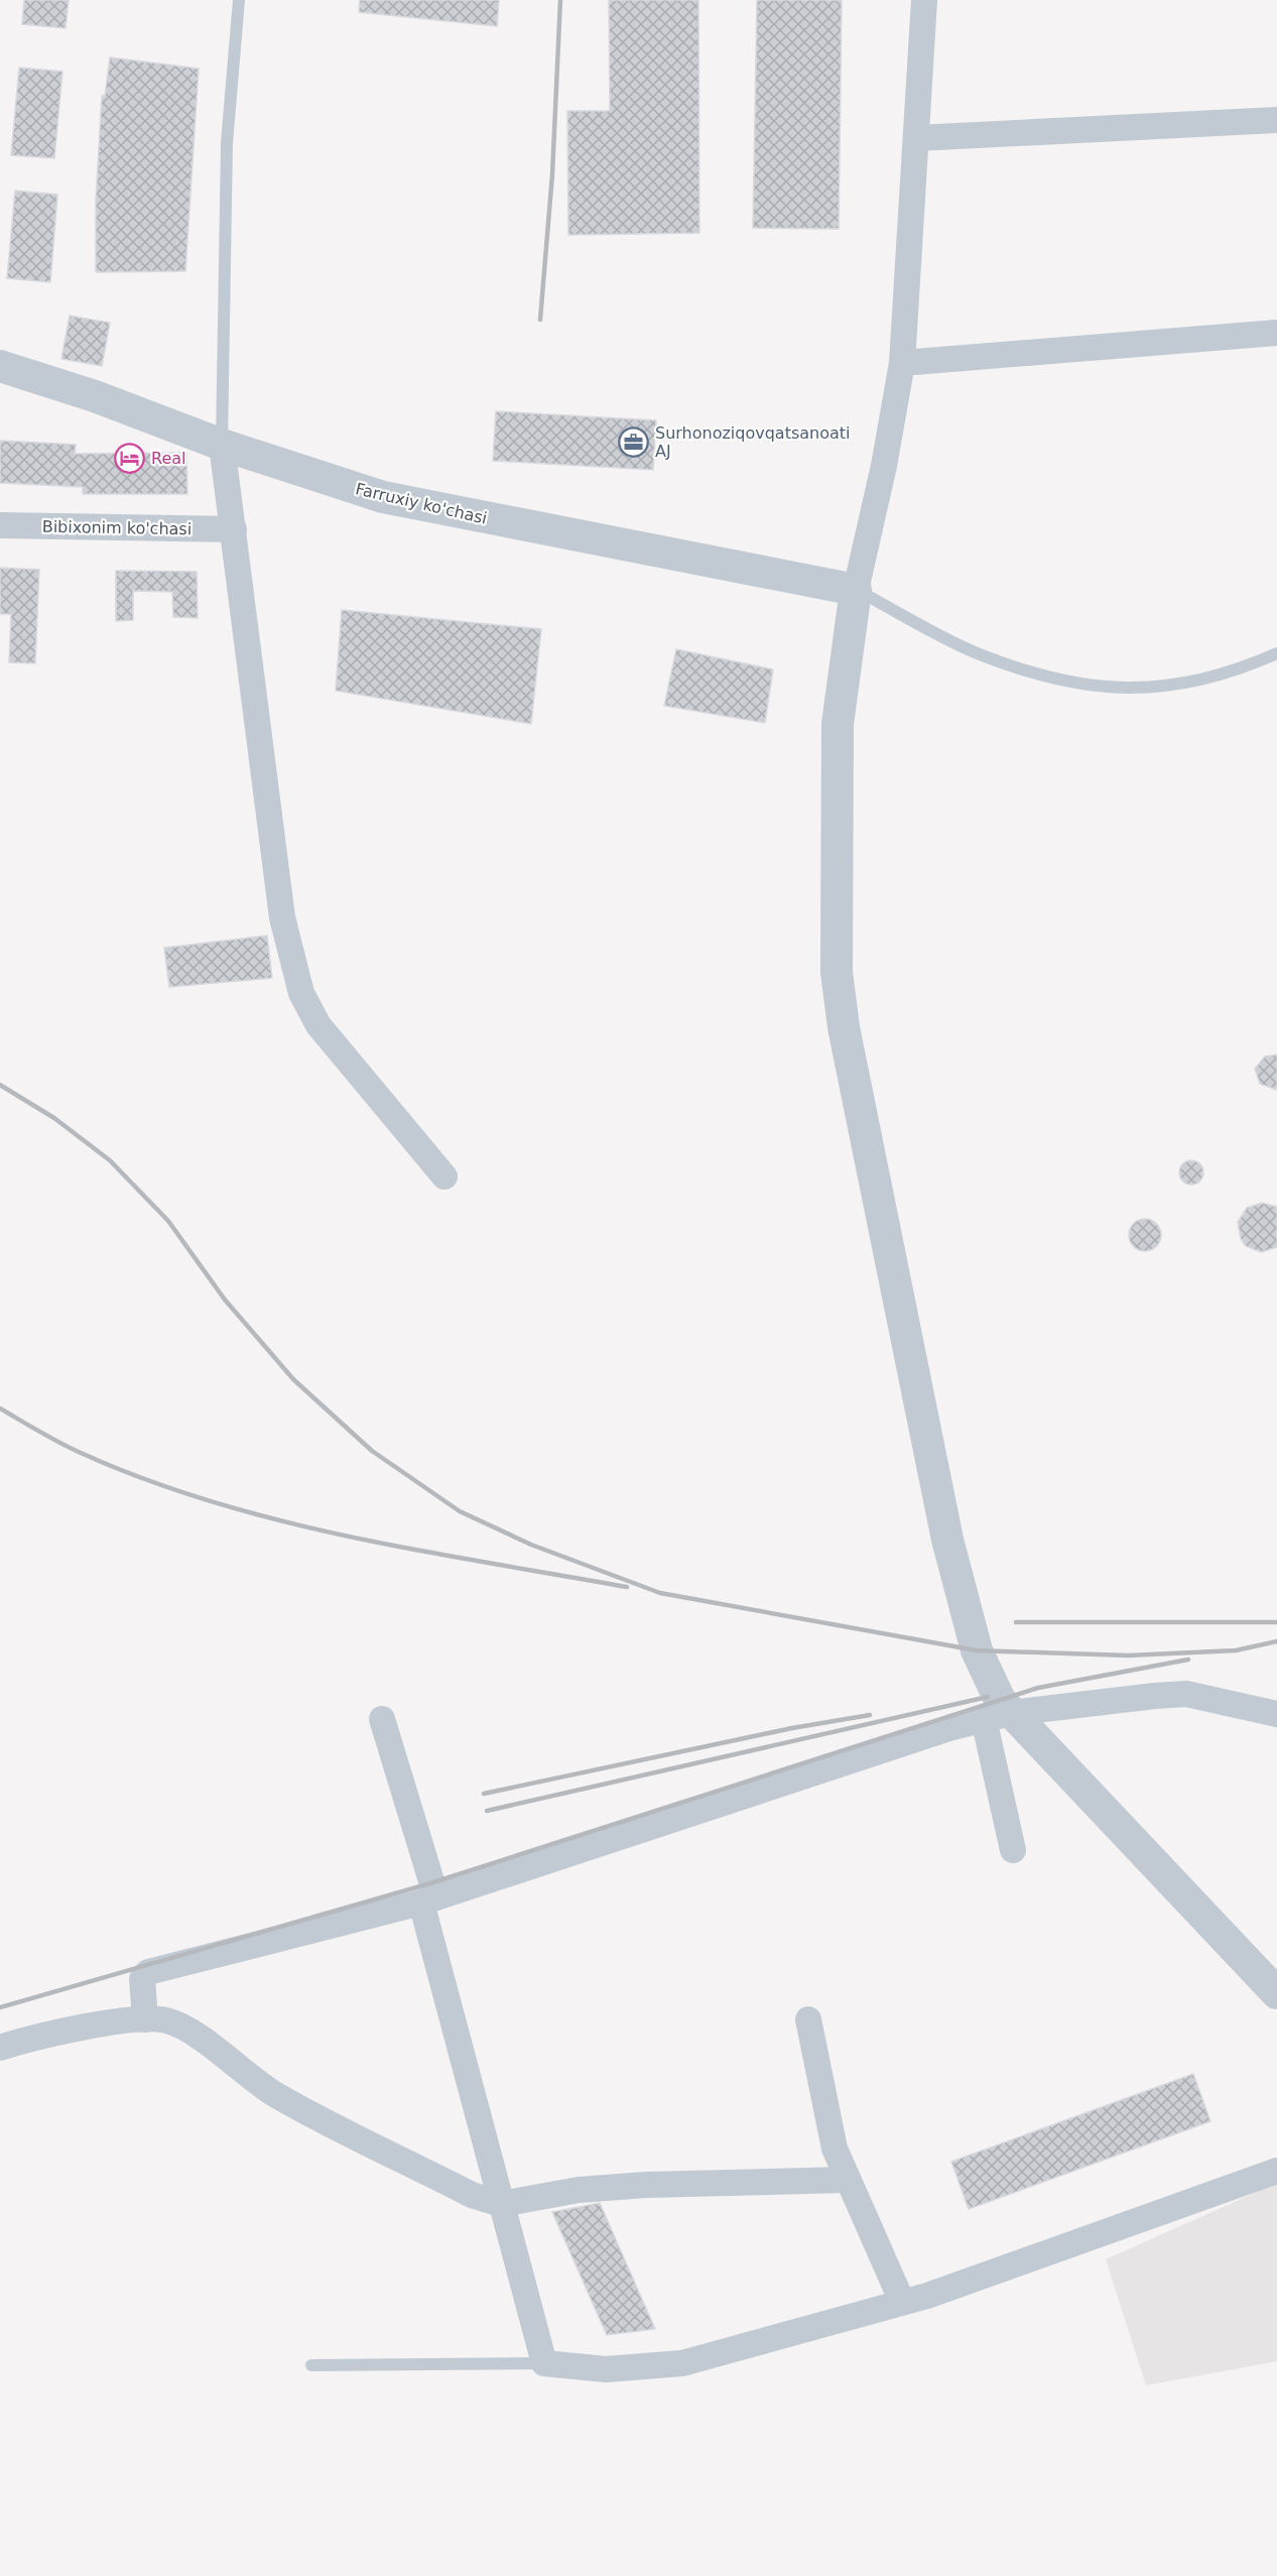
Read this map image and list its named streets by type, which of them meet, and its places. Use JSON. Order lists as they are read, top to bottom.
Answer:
{
  "streets": {
    "street": ["Farruxiy ko'chasi", "Bibixonim ko'chasi"]
  },
  "places": {
    "office": ["Surhonoziqovqatsanoati AJ"],
    "hotel": ["Real"]
  }
}
